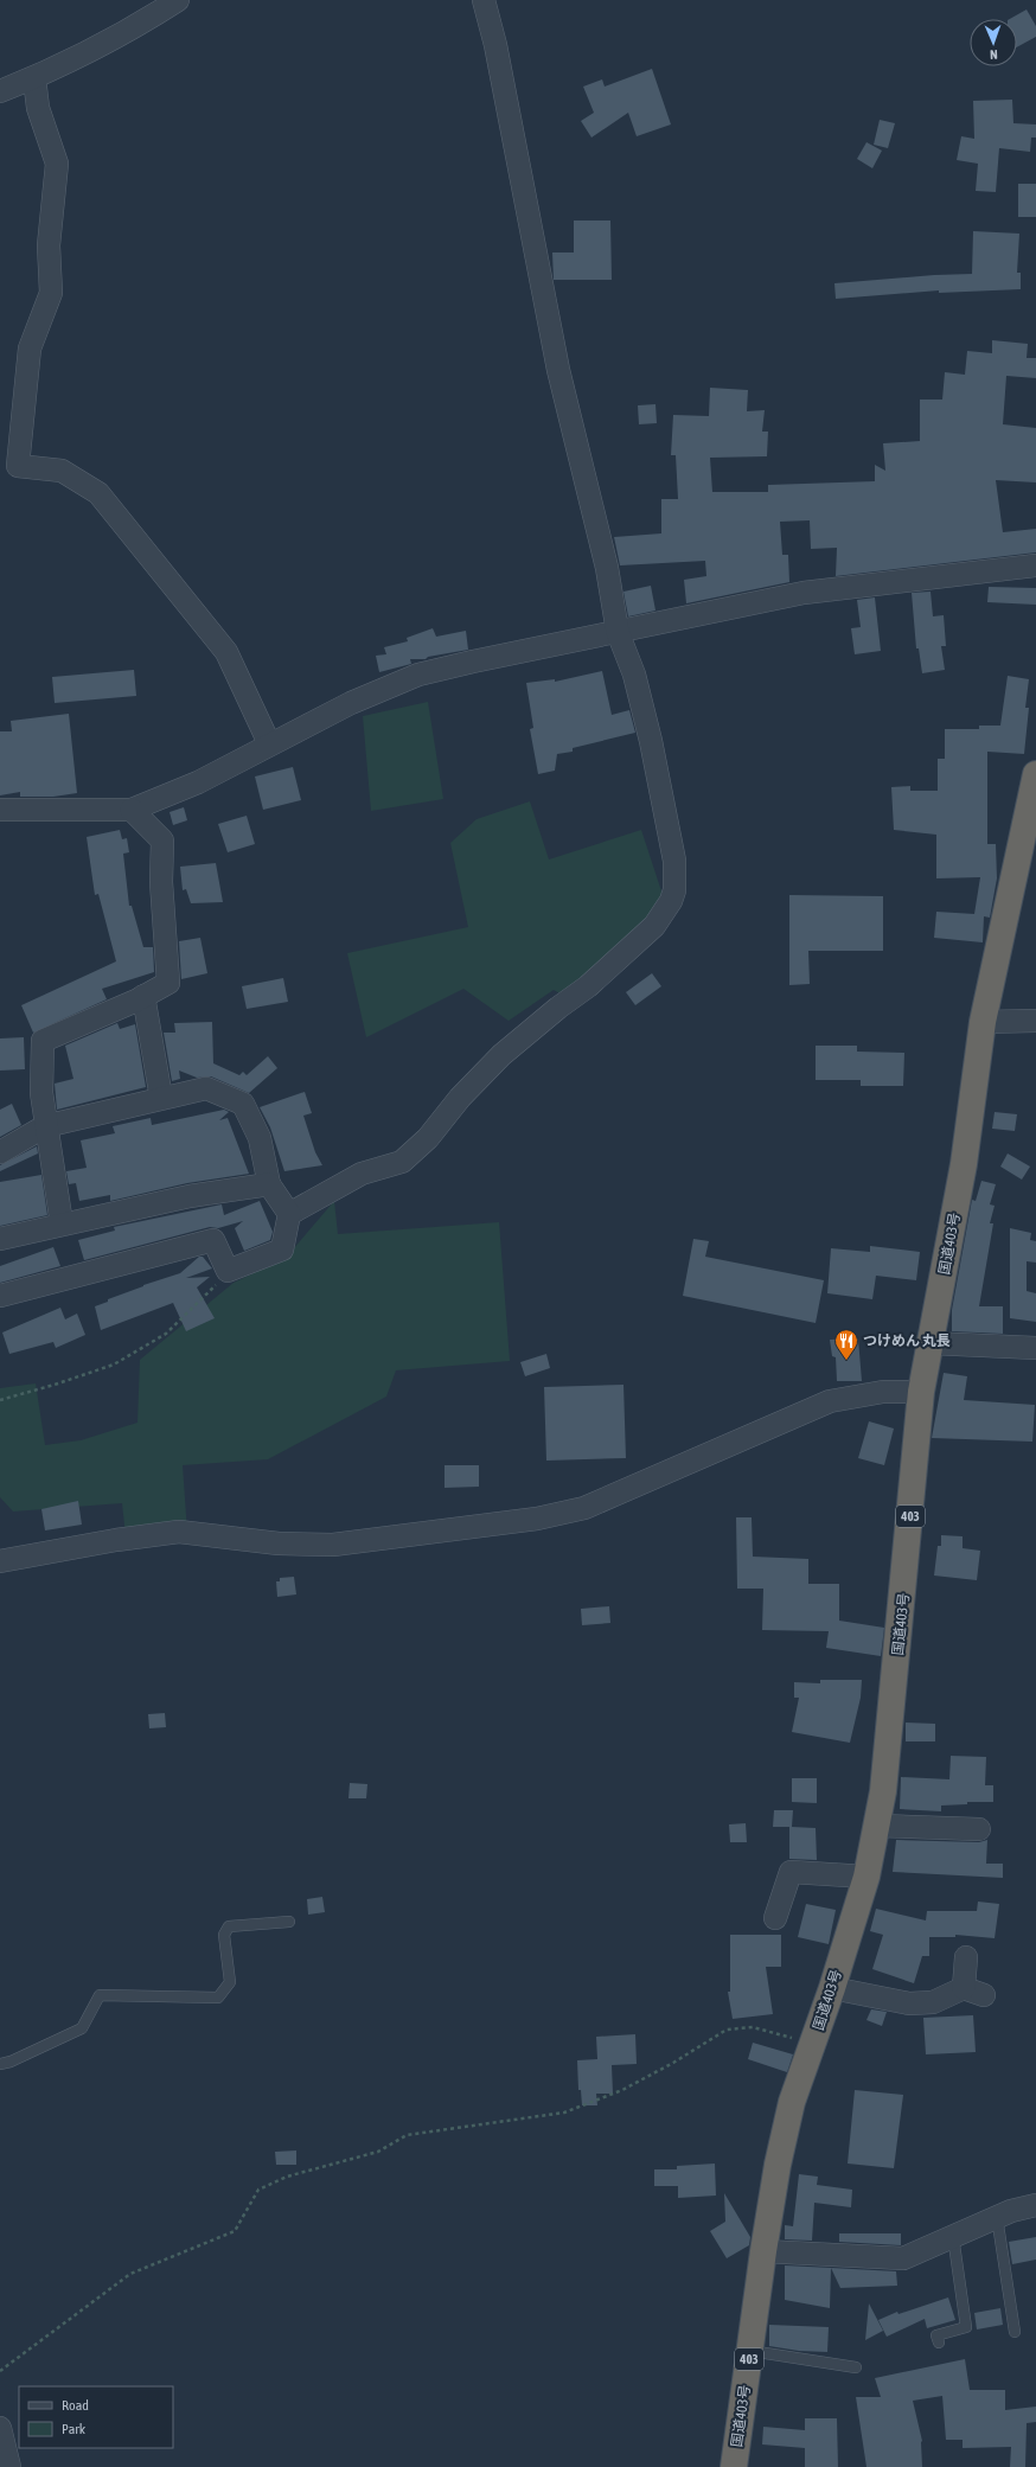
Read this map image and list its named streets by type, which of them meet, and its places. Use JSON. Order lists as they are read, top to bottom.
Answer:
{
  "streets": {
    "highway": ["国道403号", "403"]
  },
  "places": {
    "restaurant": ["つけめん 丸長"]
  },
  "legend": ["Road", "Park"],
  "north": "bottom"
}
